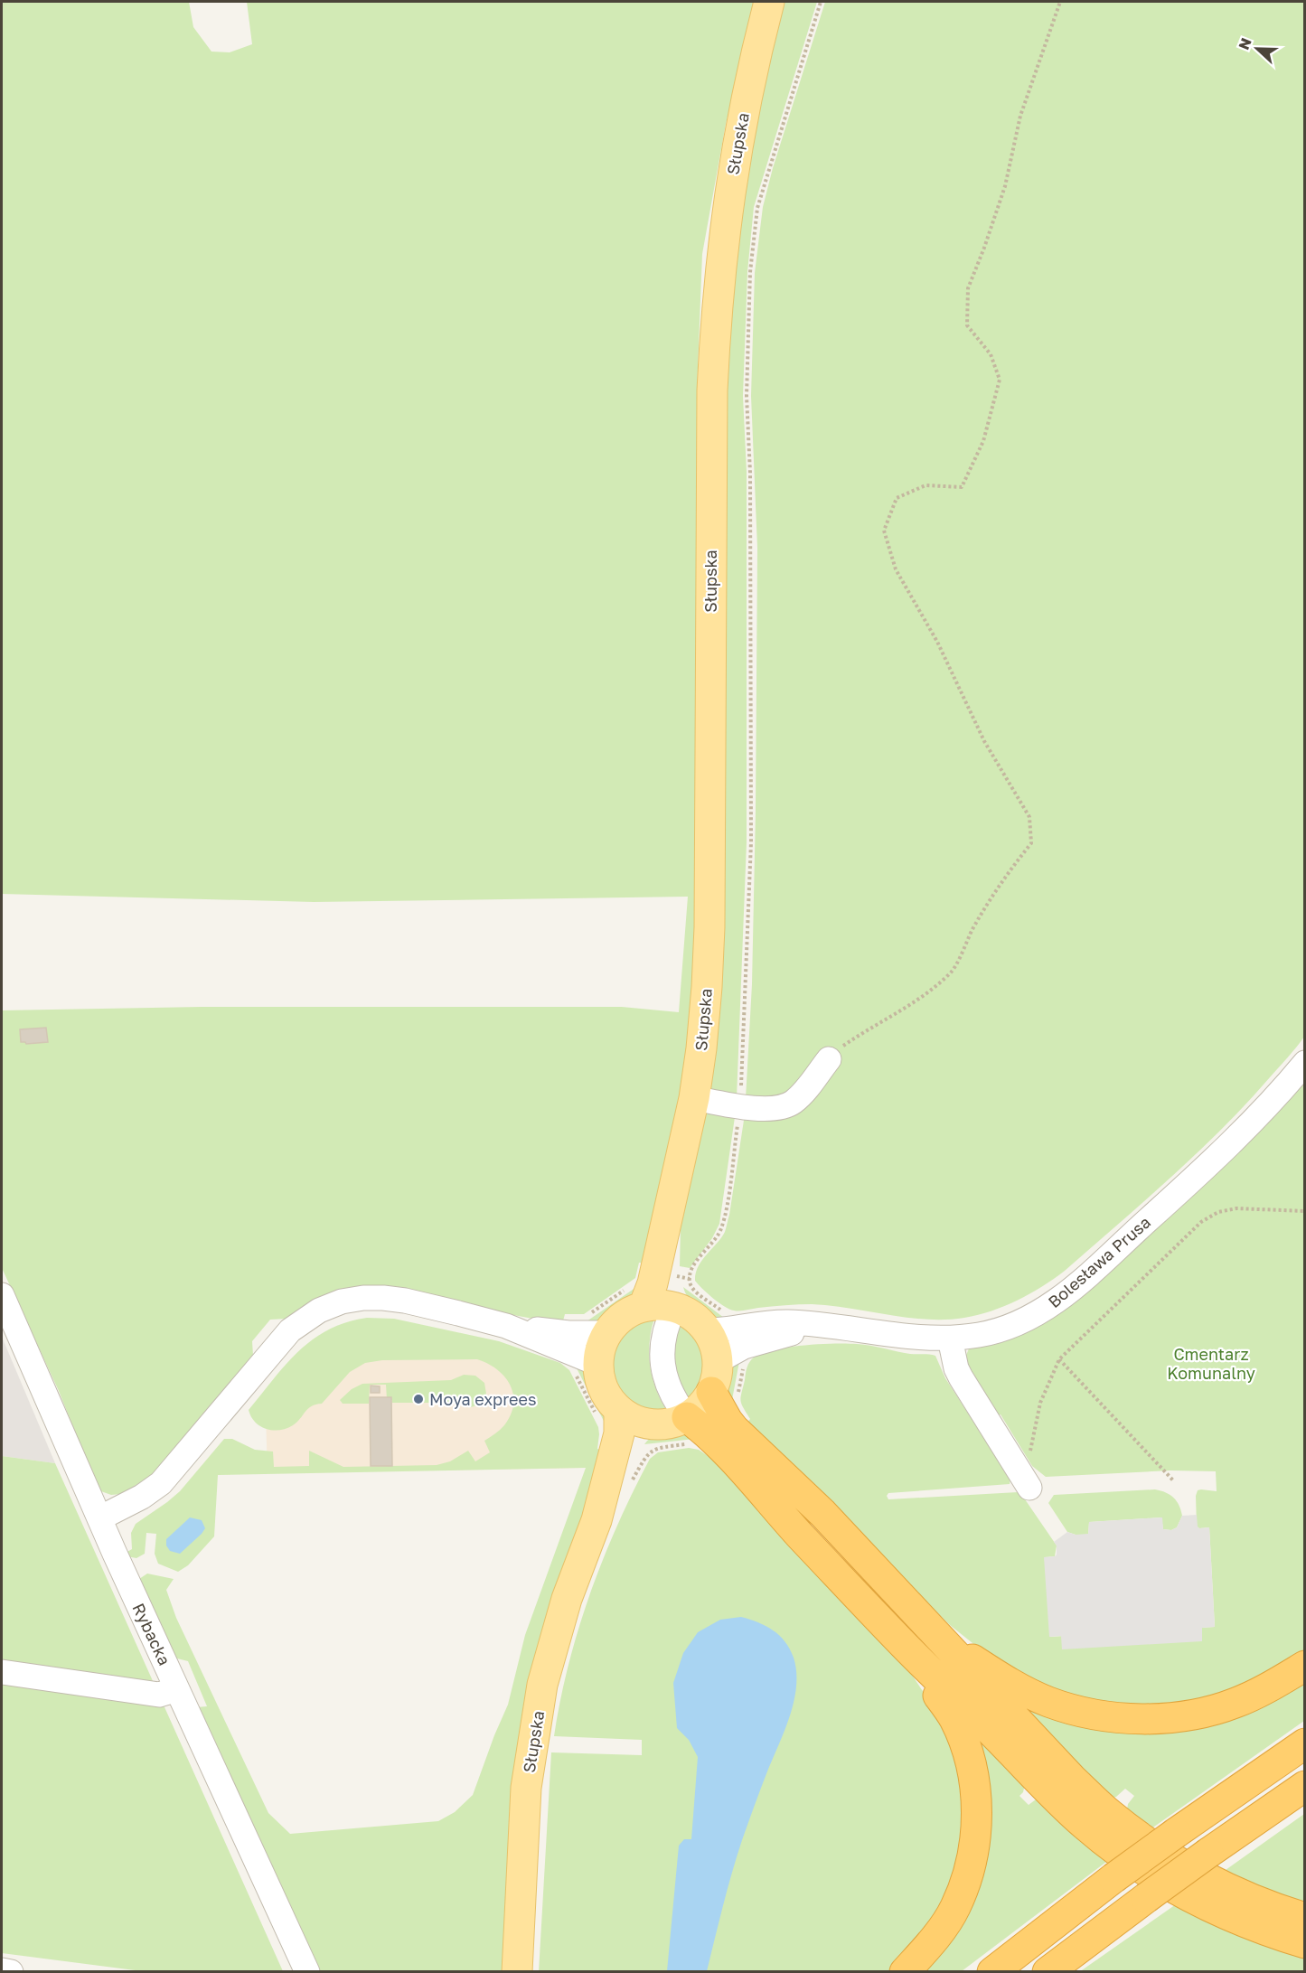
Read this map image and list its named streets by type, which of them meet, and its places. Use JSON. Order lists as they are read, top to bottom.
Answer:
{
  "streets": {
    "main road": ["Słupska"],
    "street": ["Bolesława Prusa", "Rybacka"]
  },
  "parks": ["Cmentarz Komunalny"],
  "places": ["Moya exprees"],
  "north": "left"
}
